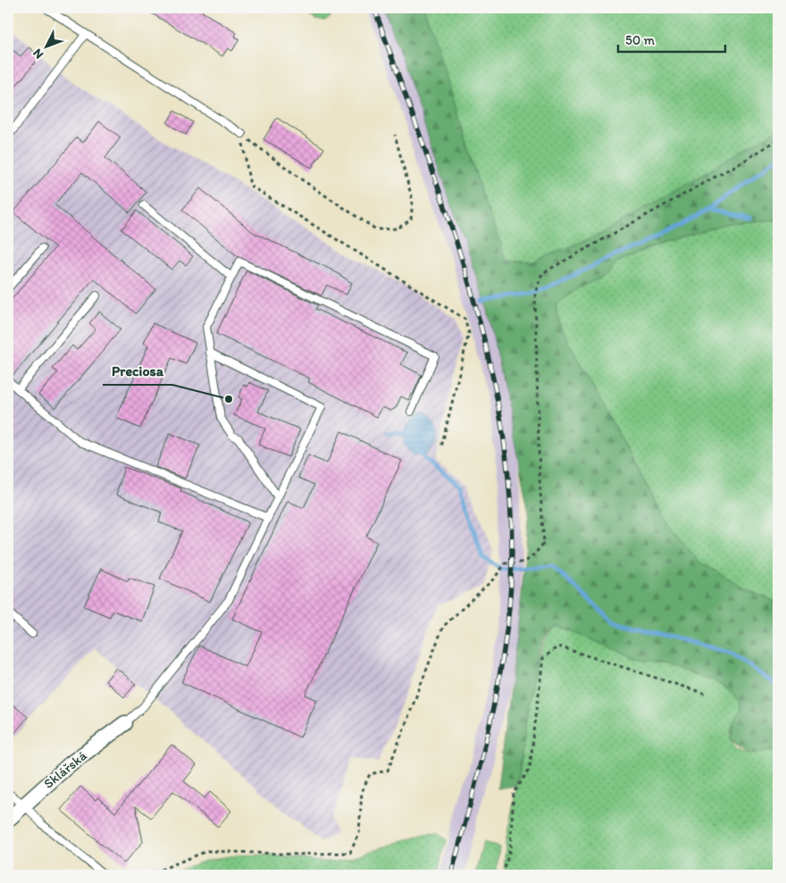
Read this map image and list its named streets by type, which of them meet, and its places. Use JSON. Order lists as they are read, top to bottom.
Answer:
{
  "streets": {
    "street": ["Sklářská"]
  },
  "places": ["Preciosa"],
  "scale_bar": "50 m",
  "north": "bottom left"
}
